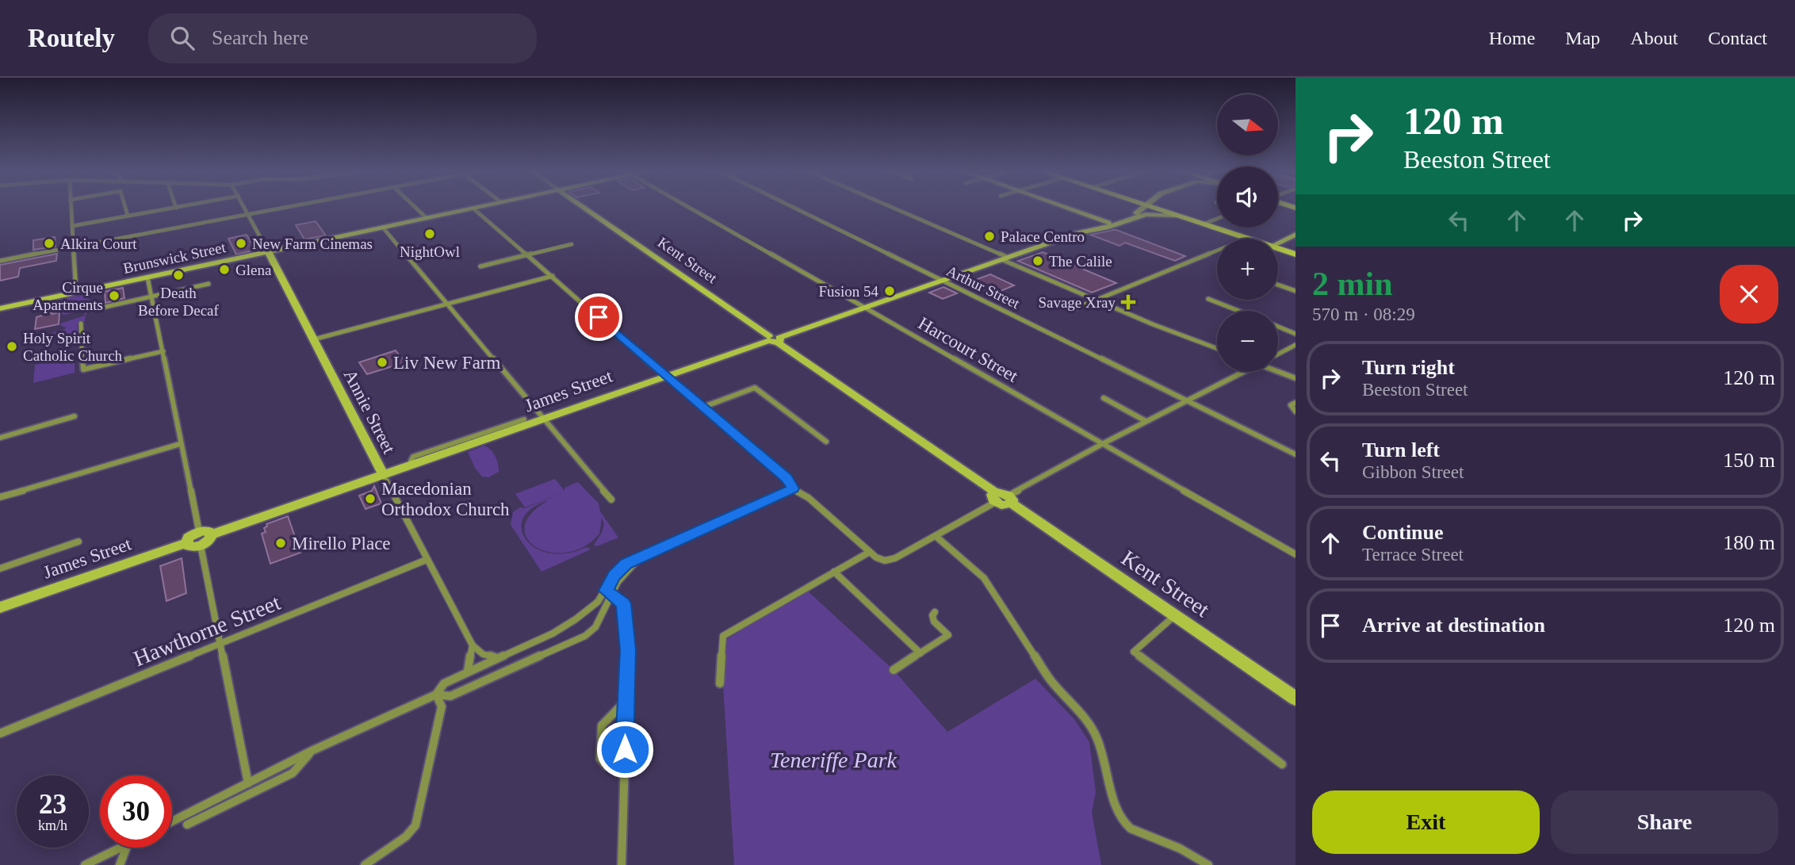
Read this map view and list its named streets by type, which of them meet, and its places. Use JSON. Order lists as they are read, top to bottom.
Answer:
{
  "streets": {
    "street": [
      "Brunswick Street",
      "Kent Street",
      "Arthur Street",
      "Harcourt Street",
      "James Street",
      "Annie Street",
      "Hawthorne Street"
    ]
  },
  "crossings": [
    ["Brunswick Street", "Annie Street"],
    ["Kent Street", "James Street"],
    ["Arthur Street", "James Street"],
    ["Harcourt Street", "James Street"],
    ["James Street", "Annie Street"],
    ["Annie Street", "Hawthorne Street"]
  ],
  "parks": ["Teneriffe Park"],
  "places": {
    "other": [
      "NightOwl",
      "Palace Centro",
      "Alkira Court",
      "New Farm Cinemas",
      "The Calile",
      "Glena",
      "Death Before Decaf",
      "Fusion 54",
      "Cirque Apartments",
      "Holy Spirit Catholic Church",
      "Liv New Farm",
      "Macedonian Orthodox Church",
      "Mirello Place"
    ],
    "health": ["Savage Xray"]
  },
  "north": "right",
  "page": {
    "header": "Routely",
    "search": "Search here",
    "nav": [
      "Home",
      "Map",
      "About",
      "Contact"
    ],
    "turn": ["120 m", "Beeston Street"],
    "map_buttons": ["+", "−"],
    "heading": ["2 min", "570 m · 08:29"],
    "list": [
      {
        "name": "Turn right",
        "note": "Beeston Street",
        "value": "120 m"
      },
      {
        "name": "Turn left",
        "note": "Gibbon Street",
        "value": "150 m"
      },
      {
        "name": "Continue",
        "note": "Terrace Street",
        "value": "180 m"
      },
      {
        "name": "Arrive at destination",
        "value": "120 m"
      }
    ],
    "speed": "23 km/h",
    "limit": "30",
    "buttons": ["Exit", "Share"]
  }
}
